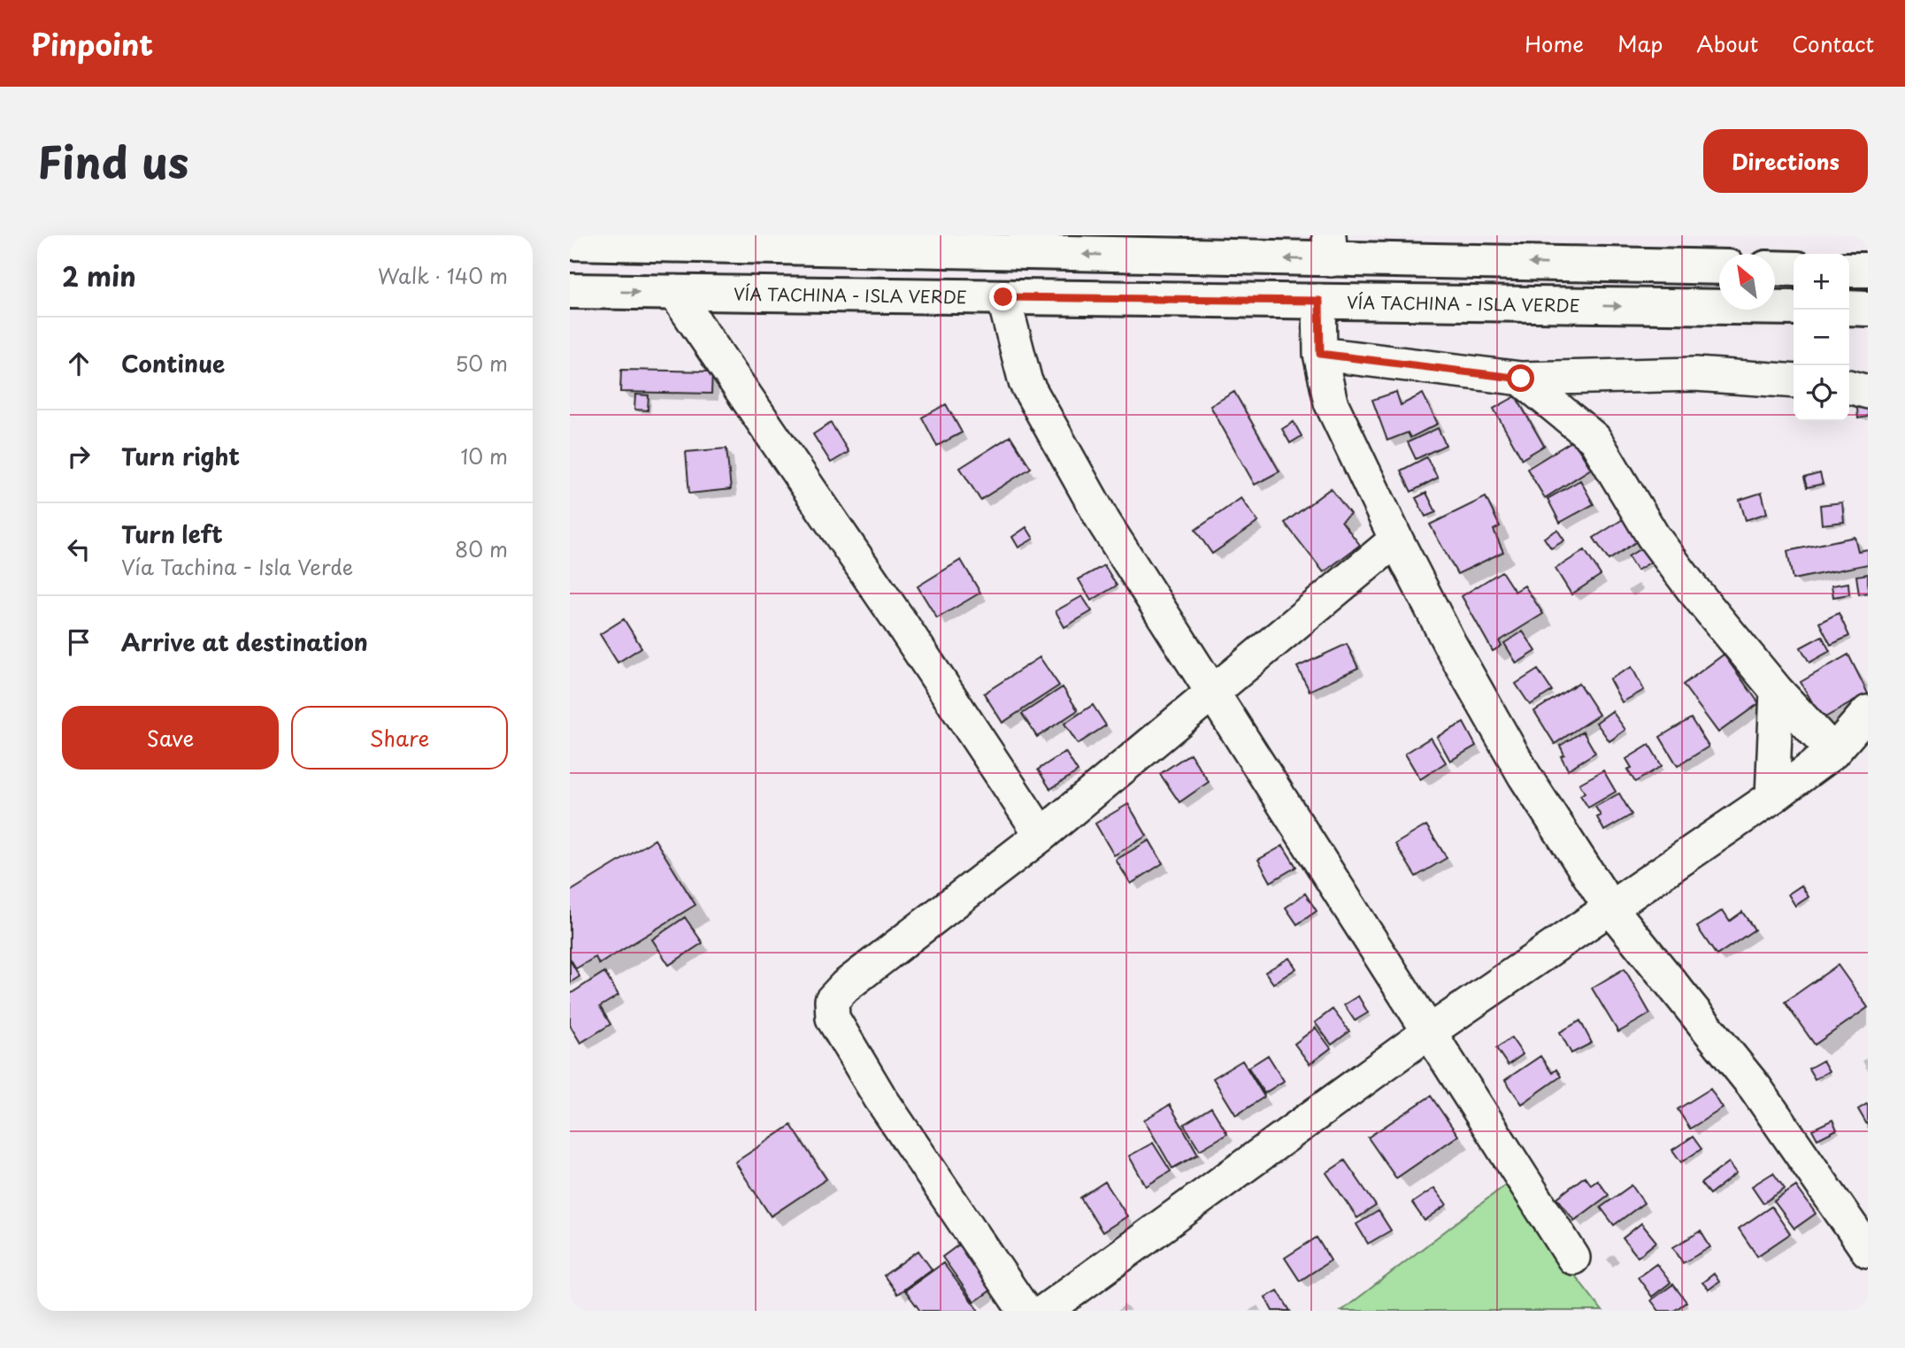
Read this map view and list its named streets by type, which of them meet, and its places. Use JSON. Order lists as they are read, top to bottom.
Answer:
{
  "streets": {
    "main road": ["VÍA TACHINA - ISLA VERDE"]
  },
  "north": "top left",
  "page": {
    "header": "Pinpoint",
    "nav": [
      "Home",
      "Map",
      "About",
      "Contact"
    ],
    "title": "Find us",
    "buttons": [
      "Directions",
      ["Save", "Share"]
    ],
    "heading": ["2 min", "Walk · 140 m"],
    "map_buttons": ["+", "−"],
    "list": [
      ["Continue", "50 m"],
      ["Turn right", "10 m"],
      ["Turn left", "Vía Tachina - Isla Verde", "80 m"],
      "Arrive at destination"
    ]
  }
}
